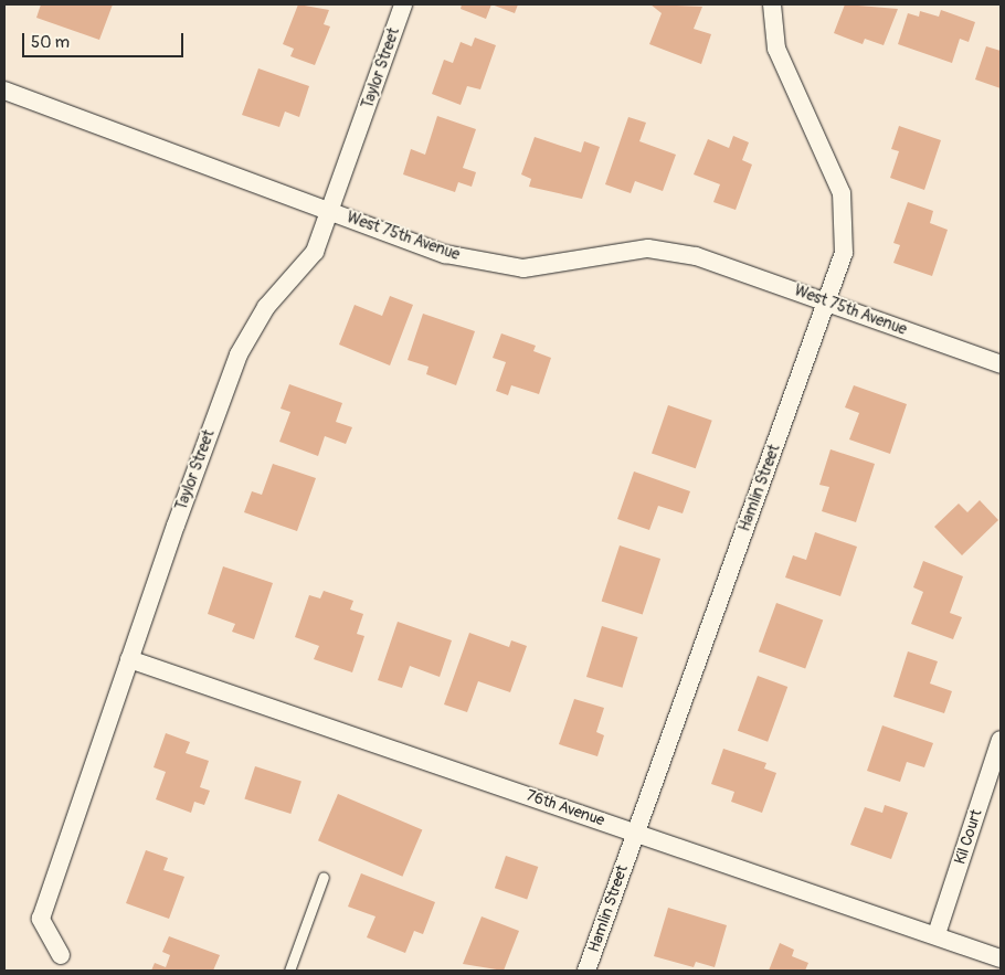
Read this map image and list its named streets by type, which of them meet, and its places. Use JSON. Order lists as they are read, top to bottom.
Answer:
{
  "streets": {
    "street": [
      "Taylor Street",
      "West 75th Avenue",
      "Hamlin Street",
      "76th Avenue",
      "Kil Court"
    ]
  },
  "crossings": [
    ["Taylor Street", "West 75th Avenue"],
    ["Taylor Street", "76th Avenue"],
    ["West 75th Avenue", "Hamlin Street"],
    ["Hamlin Street", "76th Avenue"],
    ["76th Avenue", "Kil Court"]
  ],
  "scale_bar": "50 m"
}
